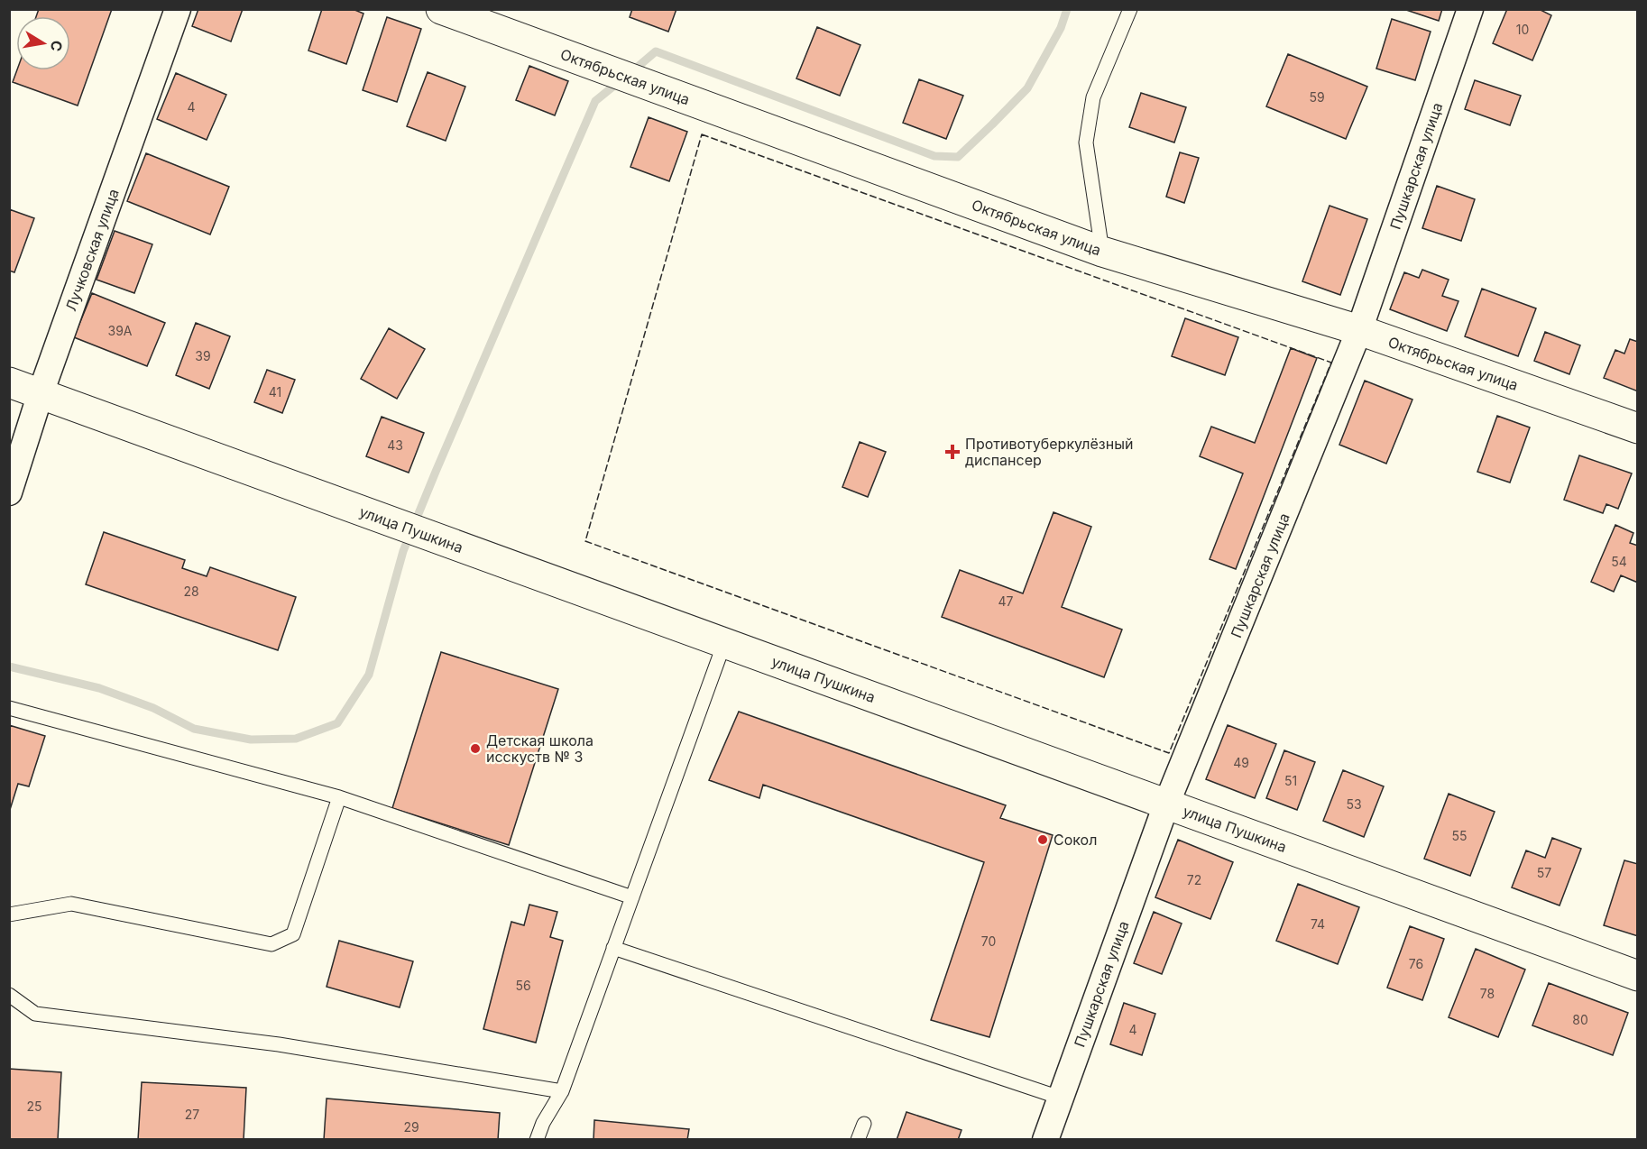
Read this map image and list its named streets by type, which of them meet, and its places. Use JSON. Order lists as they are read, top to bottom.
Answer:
{
  "streets": {
    "street": [
      "Октябрьская улица",
      "Пушкарская улица",
      "Лучковская улица",
      "улица Пушкина"
    ]
  },
  "crossings": [
    ["Октябрьская улица", "Пушкарская улица"],
    ["Пушкарская улица", "улица Пушкина"],
    ["Лучковская улица", "улица Пушкина"]
  ],
  "places": {
    "health": ["Противотуберкулёзный диспансер"],
    "other": ["Детская школа исскуств № 3", "Сокол"]
  },
  "house_numbers": [
    "10",
    "59",
    "4",
    "39А",
    "39",
    "41",
    "43",
    "54",
    "28",
    "47",
    "49",
    "51",
    "53",
    "55",
    "57",
    "72",
    "74",
    "70",
    "76",
    "56",
    "78",
    "80",
    "4",
    "25",
    "27",
    "29"
  ],
  "north": "right"
}
